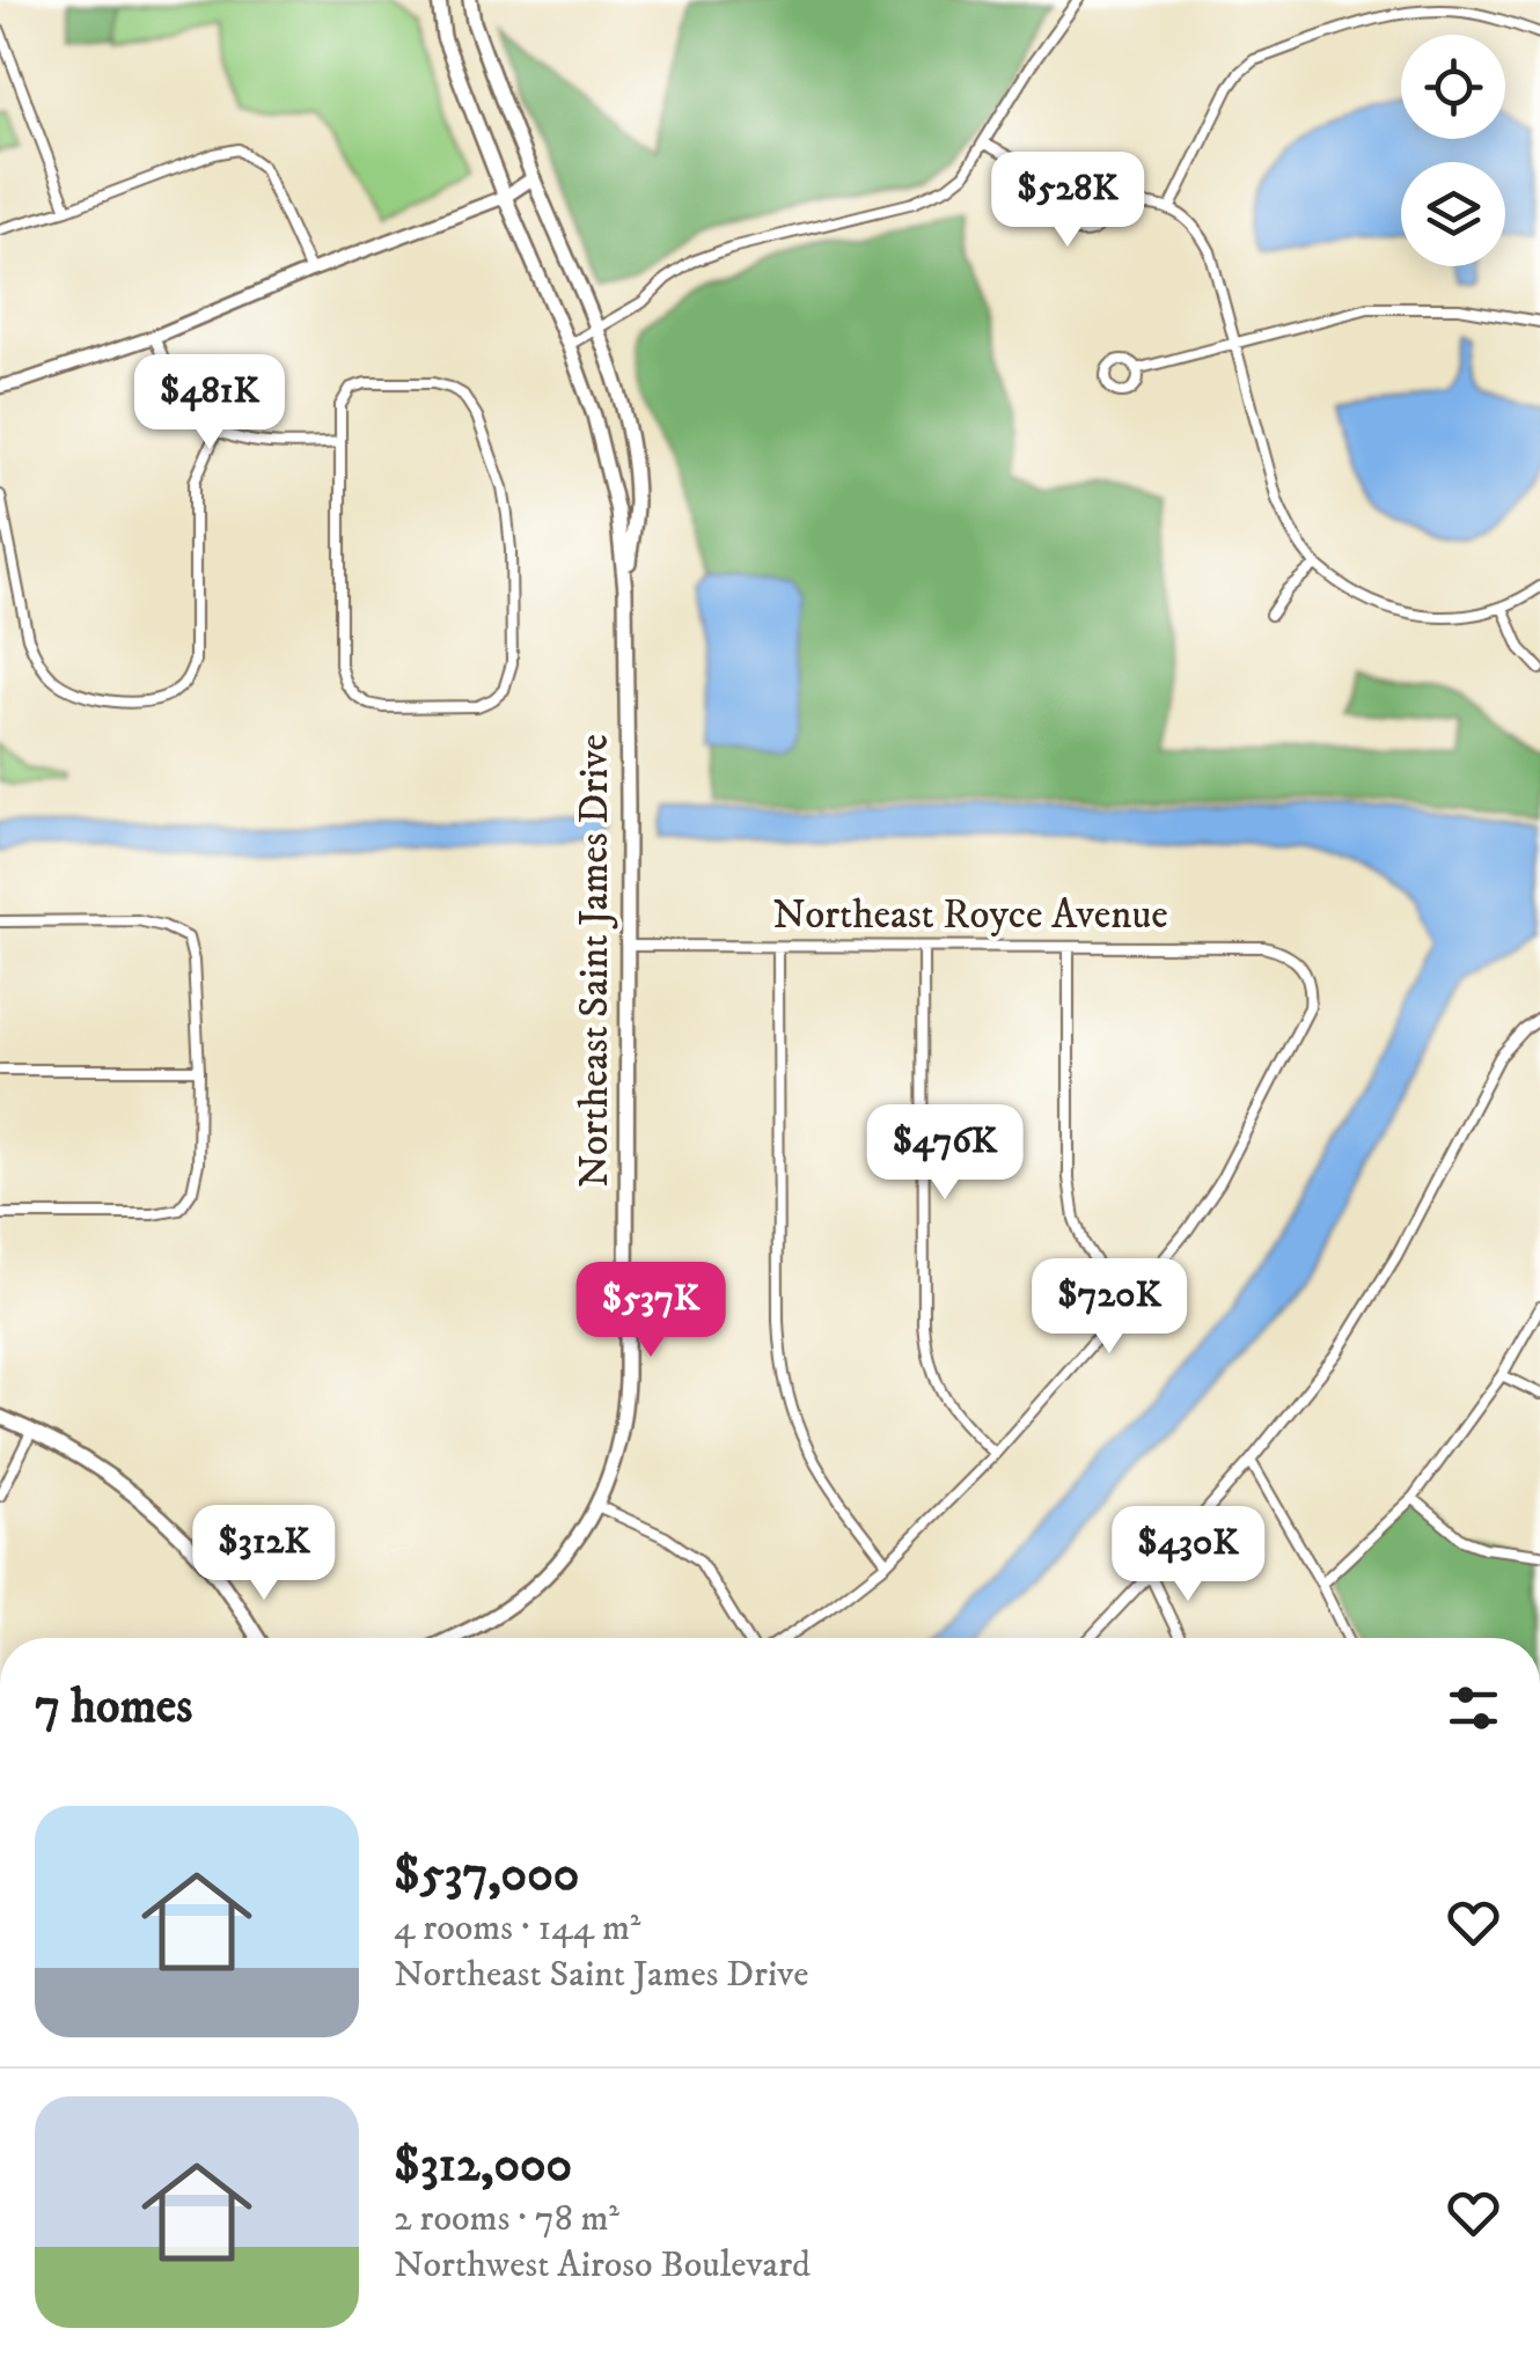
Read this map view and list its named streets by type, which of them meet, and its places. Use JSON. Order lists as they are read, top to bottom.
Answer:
{
  "streets": {
    "main road": ["Northeast Saint James Drive"],
    "street": ["Northeast Royce Avenue"]
  },
  "crossings": [
    ["Northeast Royce Avenue", "Northeast Saint James Drive"]
  ],
  "page": {
    "price": [
      "$528K",
      "$481K",
      "$476K",
      "$720K",
      "$537K",
      "$312K",
      "$430K"
    ],
    "heading": "7 homes",
    "list": [
      {
        "name": "$537,000",
        "note": "4 rooms · 144 m² · Northeast Saint James Drive"
      },
      {
        "name": "$312,000",
        "note": "2 rooms · 78 m² · Northwest Airoso Boulevard"
      }
    ]
  }
}
